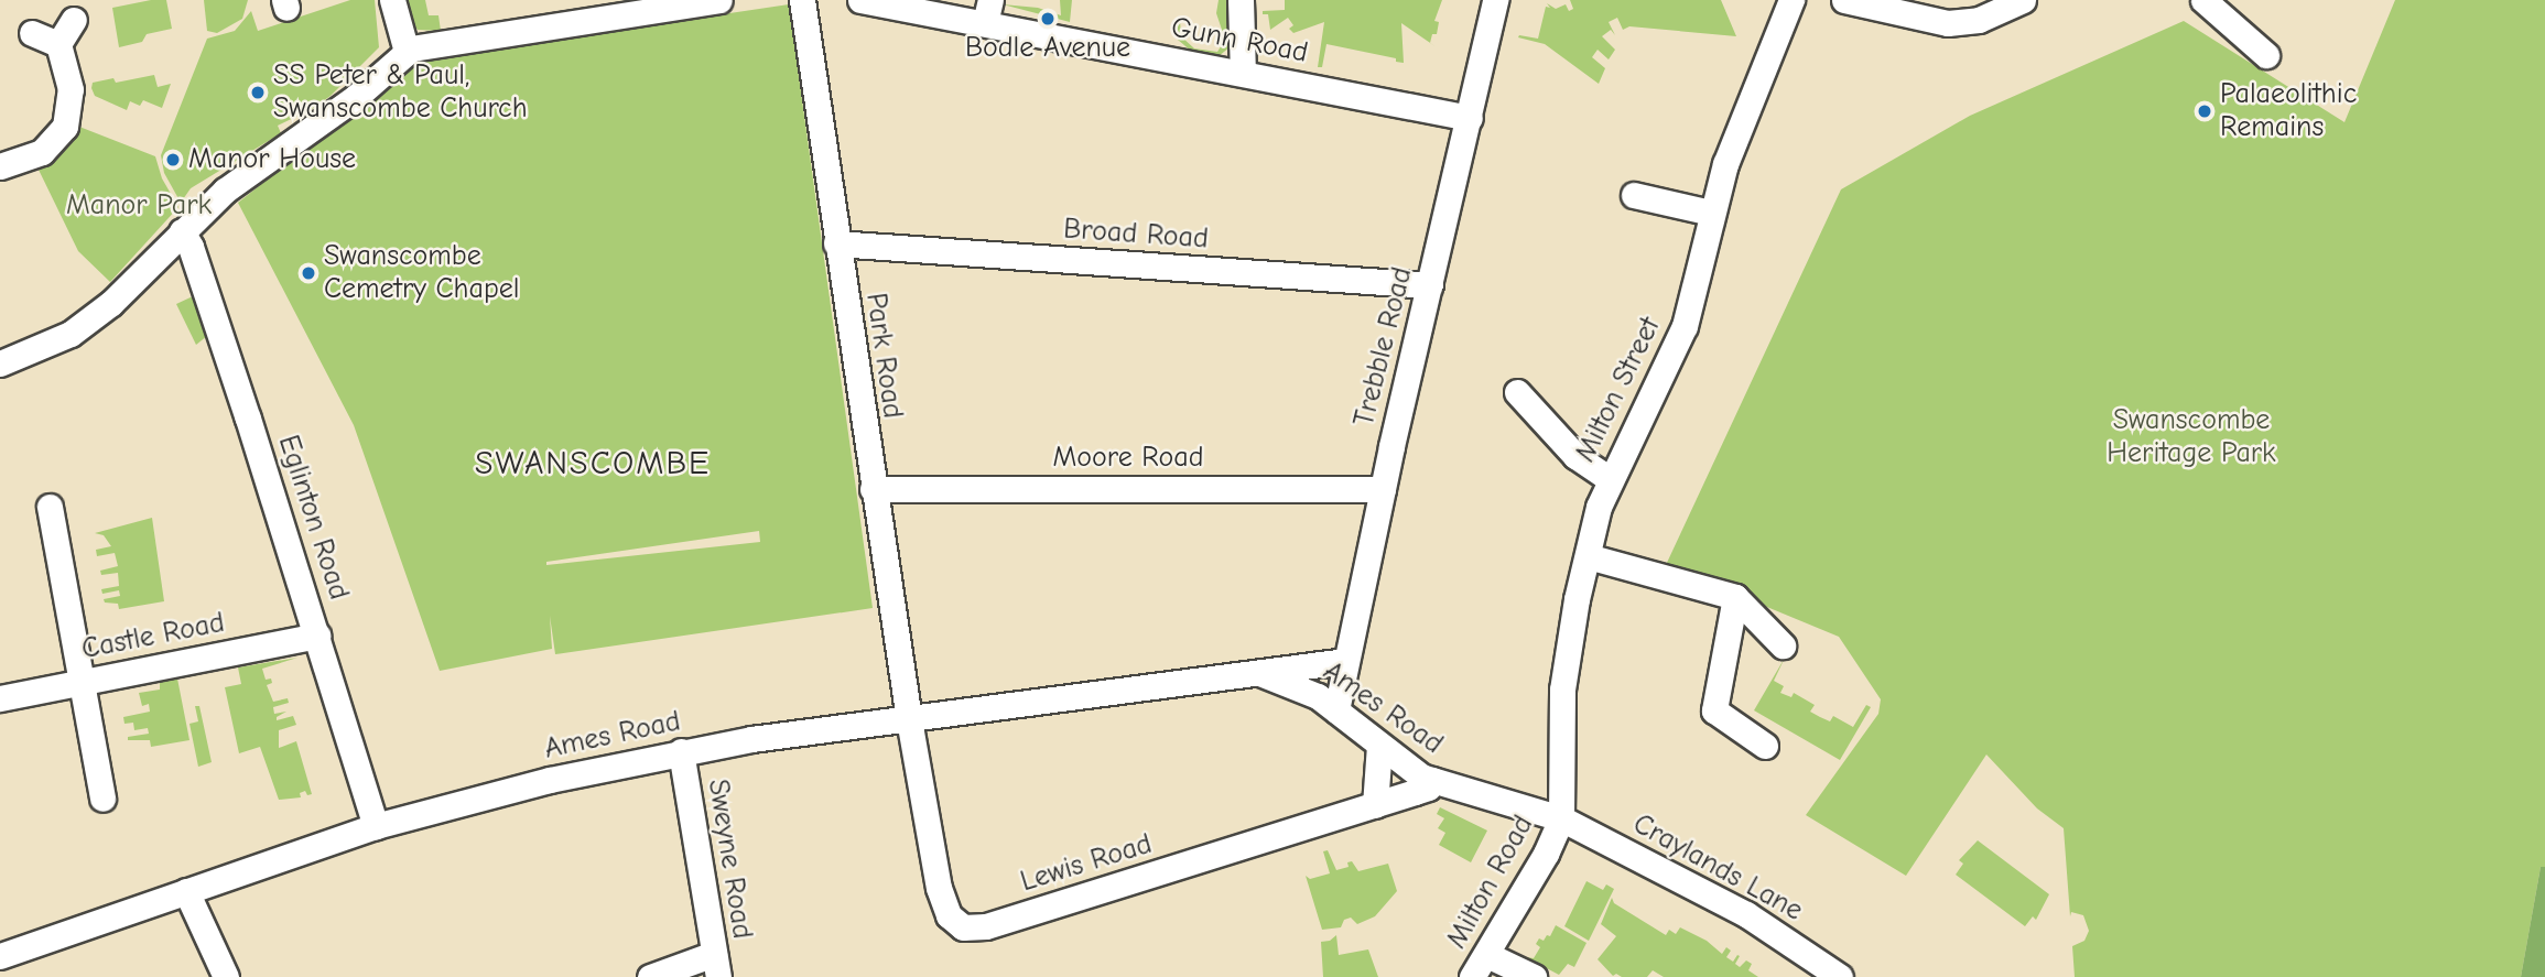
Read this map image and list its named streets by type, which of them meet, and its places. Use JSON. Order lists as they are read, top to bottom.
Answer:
{
  "streets": {
    "street": [
      "Gunn Road",
      "Broad Road",
      "Trebble Road",
      "Park Road",
      "Milton Street",
      "Moore Road",
      "Eglinton Road",
      "Castle Road",
      "Ames Road",
      "Sweyne Road",
      "Lewis Road",
      "Craylands Lane",
      "Milton Road"
    ]
  },
  "crossings": [
    ["Gunn Road", "Trebble Road"],
    ["Broad Road", "Trebble Road"],
    ["Broad Road", "Park Road"],
    ["Trebble Road", "Moore Road"],
    ["Trebble Road", "Ames Road"],
    ["Park Road", "Moore Road"],
    ["Park Road", "Ames Road"],
    ["Park Road", "Lewis Road"],
    ["Milton Street", "Ames Road"],
    ["Milton Street", "Craylands Lane"],
    ["Milton Street", "Milton Road"],
    ["Eglinton Road", "Castle Road"],
    ["Eglinton Road", "Ames Road"],
    ["Ames Road", "Sweyne Road"],
    ["Ames Road", "Lewis Road"],
    ["Ames Road", "Craylands Lane"],
    ["Ames Road", "Milton Road"],
    ["Craylands Lane", "Milton Road"]
  ],
  "districts": ["SWANSCOMBE"],
  "parks": ["Manor Park", "Swanscombe Heritage Park"],
  "places": [
    "Bodle Avenue",
    "SS Peter & Paul, Swanscombe Church",
    "Palaeolithic Remains",
    "Manor House",
    "Swanscombe Cemetry Chapel"
  ]
}
